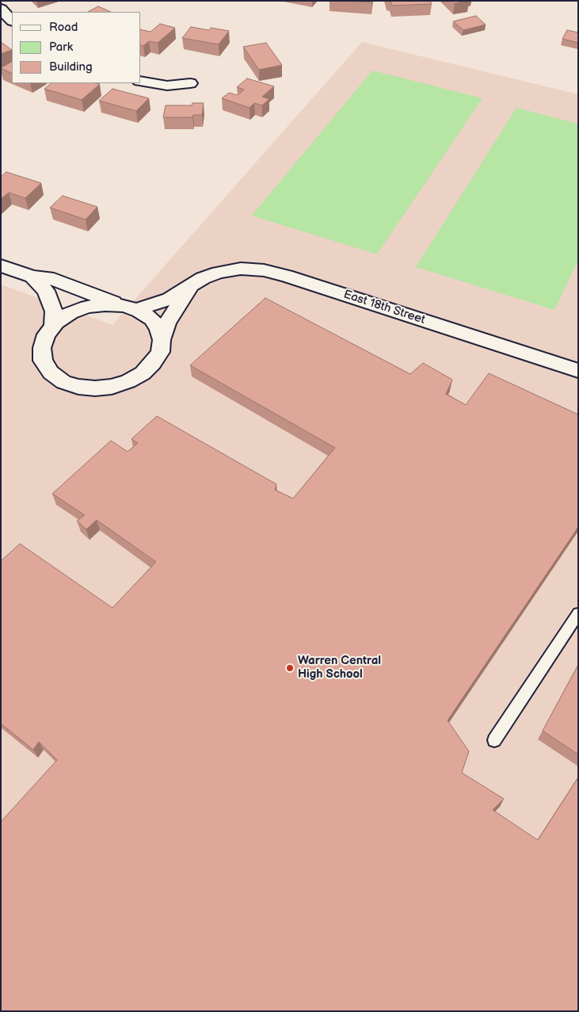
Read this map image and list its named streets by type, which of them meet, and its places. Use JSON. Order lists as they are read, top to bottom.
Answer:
{
  "streets": {
    "street": ["East 18th Street"]
  },
  "places": ["Warren Central High School"],
  "legend": ["Road", "Park", "Building"]
}
